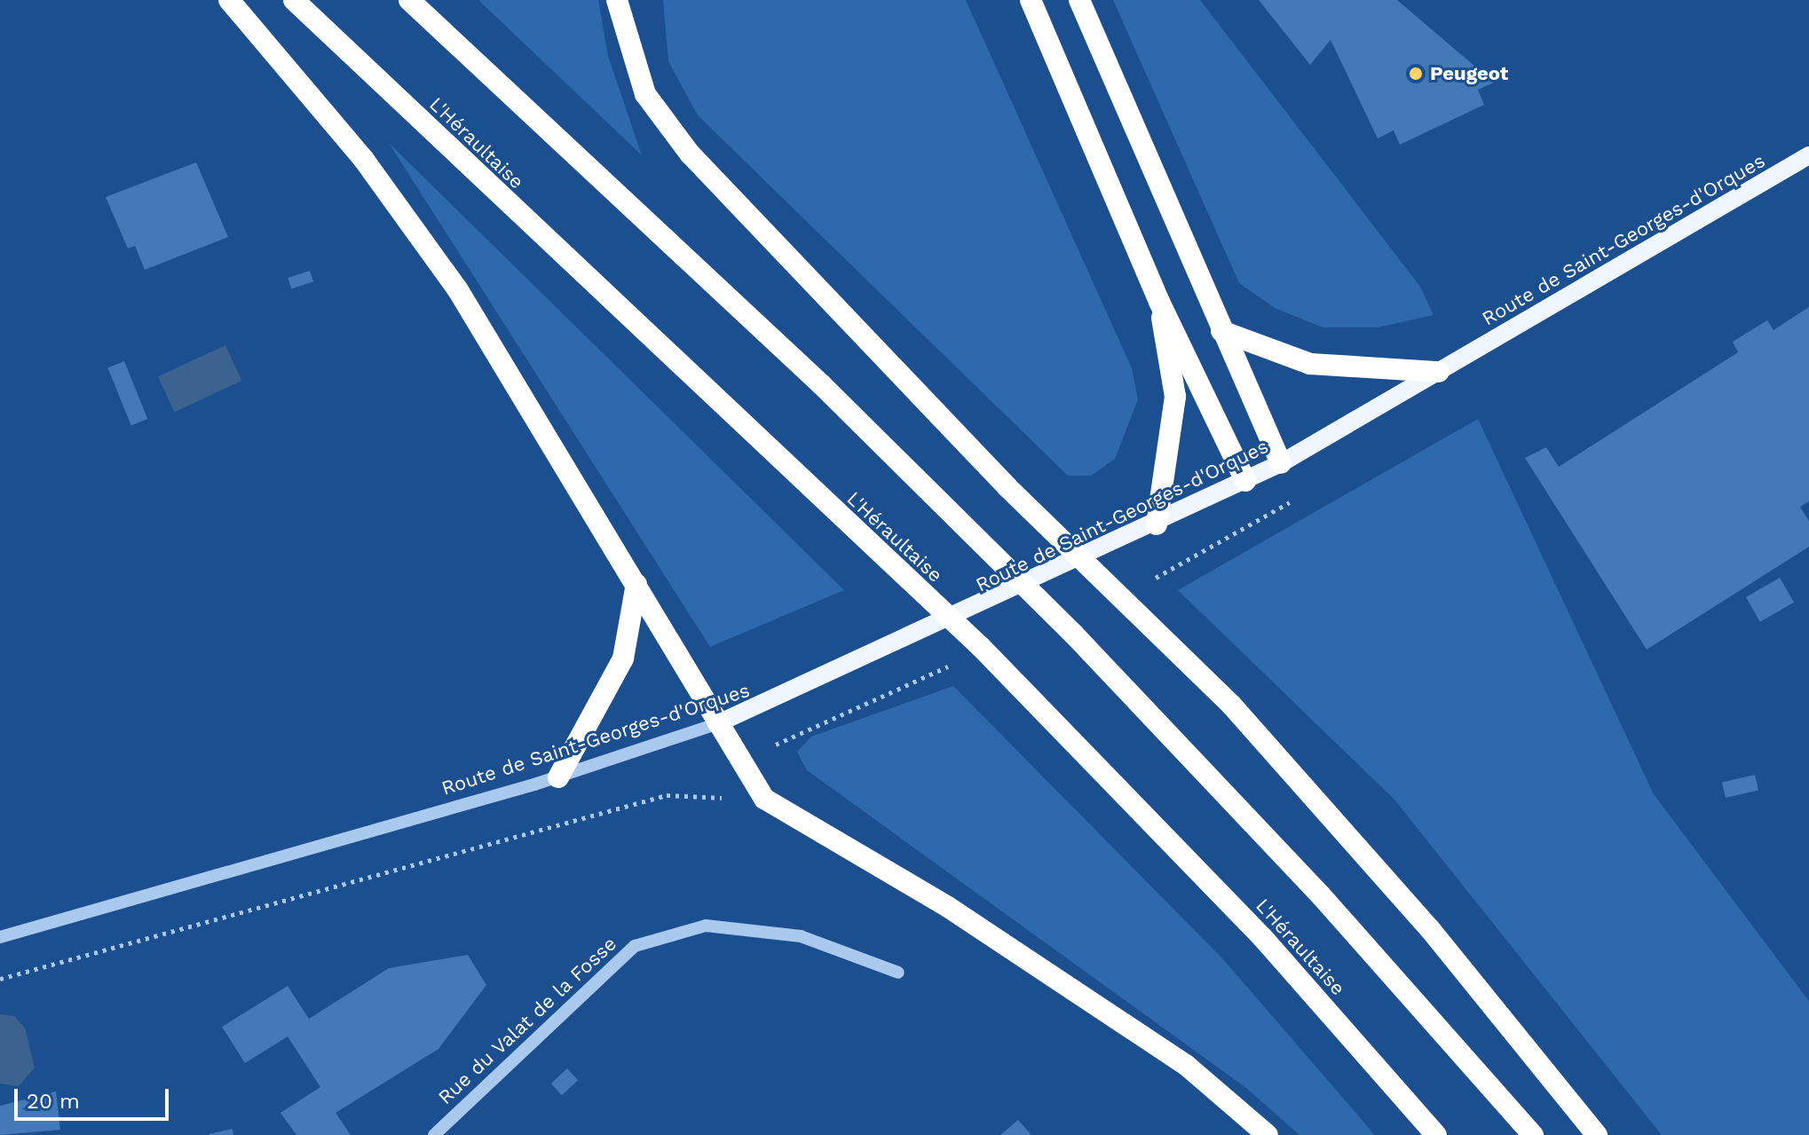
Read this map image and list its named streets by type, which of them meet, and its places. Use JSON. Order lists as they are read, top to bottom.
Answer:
{
  "streets": {
    "highway": ["L'Héraultaise"],
    "main road": ["Route de Saint-Georges-d'Orques"],
    "street": ["Rue du Valat de la Fosse"]
  },
  "places": ["Peugeot"],
  "scale_bar": "20 m"
}
